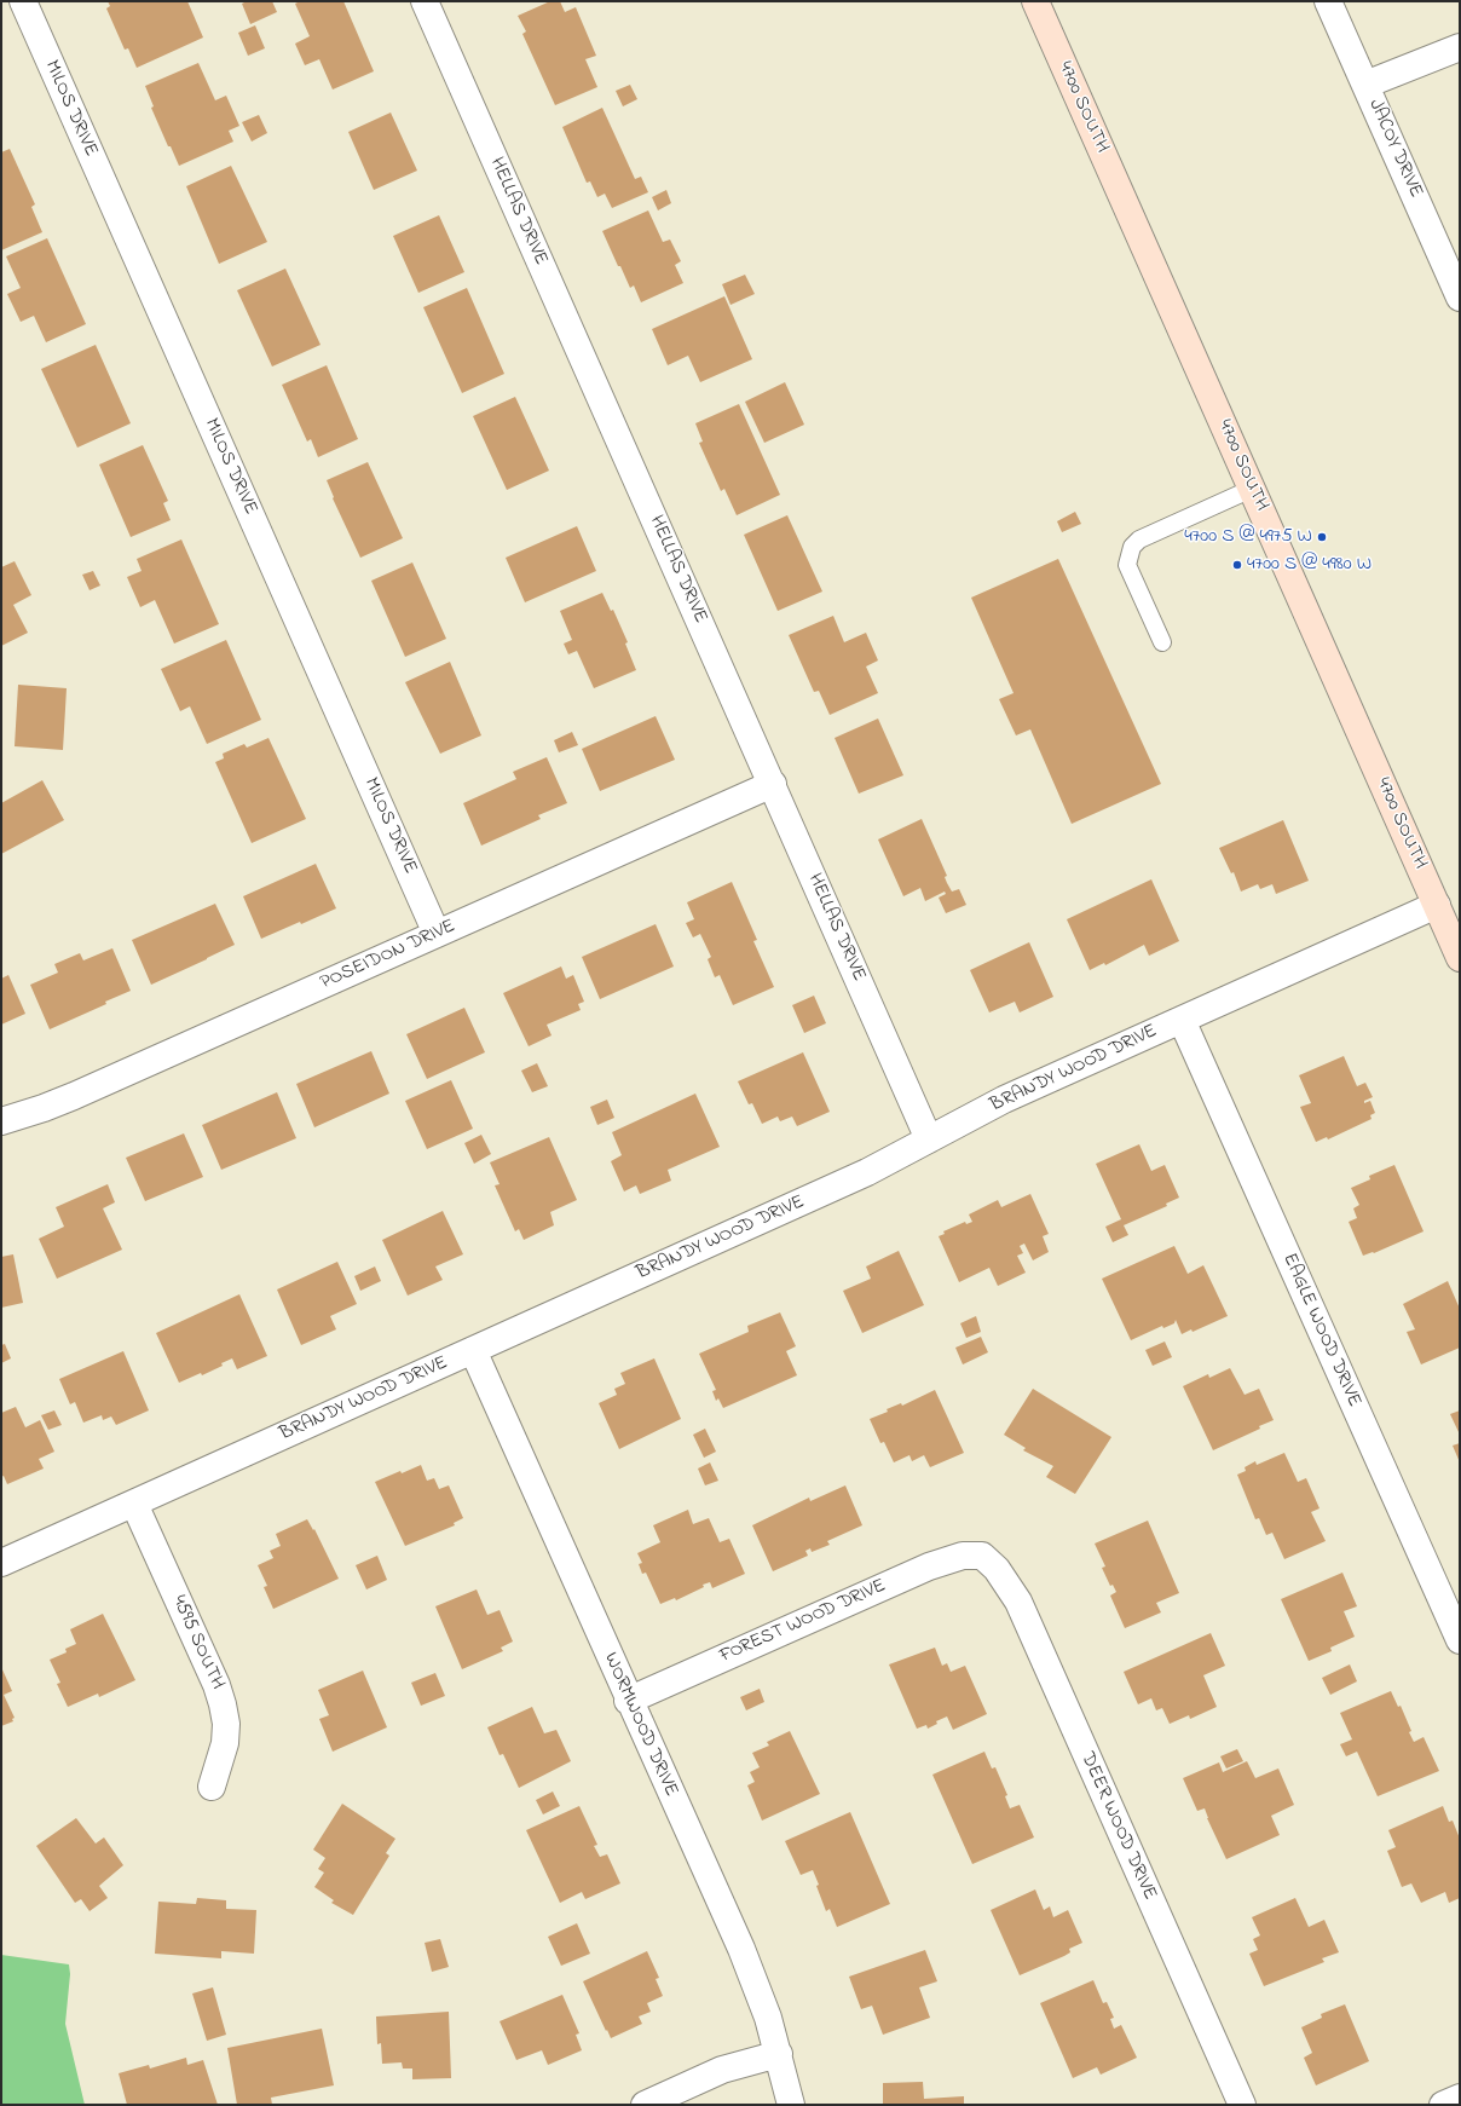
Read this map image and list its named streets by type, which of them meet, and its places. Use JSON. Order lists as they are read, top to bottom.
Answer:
{
  "streets": {
    "main road": ["4700 SOUTH"],
    "street": [
      "MILOS DRIVE",
      "JACOY DRIVE",
      "HELLAS DRIVE",
      "POSEIDON DRIVE",
      "BRANDY WOOD DRIVE",
      "EAGLE WOOD DRIVE",
      "FOREST WOOD DRIVE",
      "4595 SOUTH",
      "WORMWOOD DRIVE",
      "DEER WOOD DRIVE"
    ]
  },
  "crossings": [
    ["4700 SOUTH", "BRANDY WOOD DRIVE"],
    ["MILOS DRIVE", "POSEIDON DRIVE"],
    ["HELLAS DRIVE", "POSEIDON DRIVE"],
    ["HELLAS DRIVE", "BRANDY WOOD DRIVE"],
    ["BRANDY WOOD DRIVE", "EAGLE WOOD DRIVE"],
    ["BRANDY WOOD DRIVE", "4595 SOUTH"],
    ["BRANDY WOOD DRIVE", "WORMWOOD DRIVE"],
    ["FOREST WOOD DRIVE", "WORMWOOD DRIVE"],
    ["FOREST WOOD DRIVE", "DEER WOOD DRIVE"]
  ],
  "places": ["4700 S @ 4975 W", "4700 S @ 4980 W"]
}
